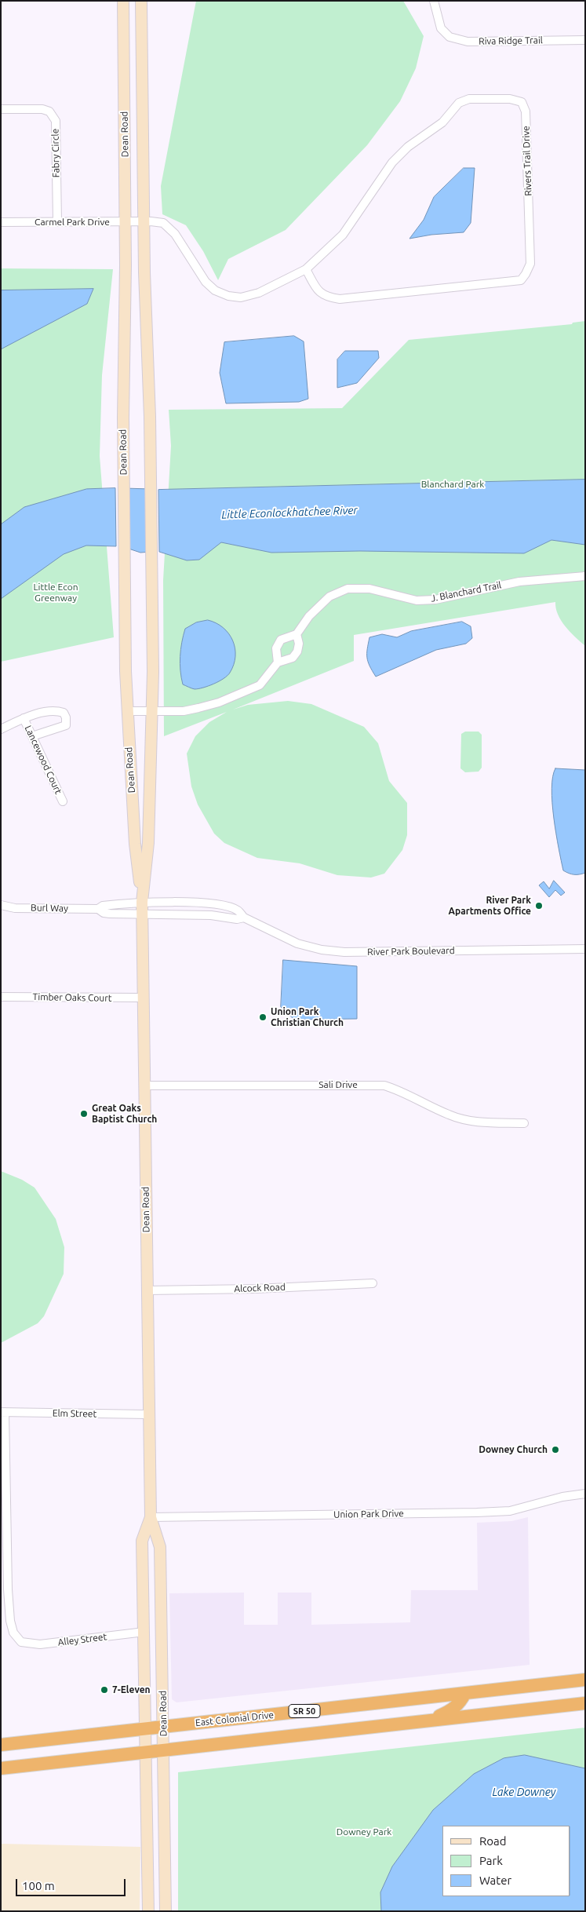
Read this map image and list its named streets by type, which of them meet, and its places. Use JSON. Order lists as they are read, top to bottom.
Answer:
{
  "streets": {
    "highway": ["SR 50", "East Colonial Drive"],
    "main road": ["Dean Road"],
    "street": [
      "Riva Ridge Trail",
      "Fabry Circle",
      "Rivers Trail Drive",
      "Carmel Park Drive",
      "J. Blanchard Trail",
      "Lancewood Court",
      "Burl Way",
      "River Park Boulevard",
      "Timber Oaks Court",
      "Sali Drive",
      "Alcock Road",
      "Elm Street",
      "Union Park Drive",
      "Alley Street"
    ]
  },
  "crossings": [
    ["Dean Road", "Rivers Trail Drive"],
    ["Dean Road", "Carmel Park Drive"],
    ["Dean Road", "Burl Way"],
    ["Dean Road", "River Park Boulevard"],
    ["Dean Road", "Timber Oaks Court"],
    ["Dean Road", "Sali Drive"],
    ["Dean Road", "Alcock Road"],
    ["Dean Road", "Elm Street"],
    ["Dean Road", "Union Park Drive"],
    ["Dean Road", "Alley Street"],
    ["Dean Road", "SR 50"],
    ["Dean Road", "East Colonial Drive"],
    ["Fabry Circle", "Carmel Park Drive"],
    ["Rivers Trail Drive", "Carmel Park Drive"],
    ["Burl Way", "River Park Boulevard"],
    ["Elm Street", "Alley Street"]
  ],
  "water": ["Little Econlockhatchee River", "Lake Downey"],
  "parks": ["Blanchard Park", "Little Econ Greenway", "Downey Park"],
  "places": [
    "River Park Apartments Office",
    "Union Park Christian Church",
    "Great Oaks Baptist Church",
    "Downey Church",
    "7-Eleven"
  ],
  "legend": ["Road", "Park", "Water"],
  "scale_bar": "100 m"
}
